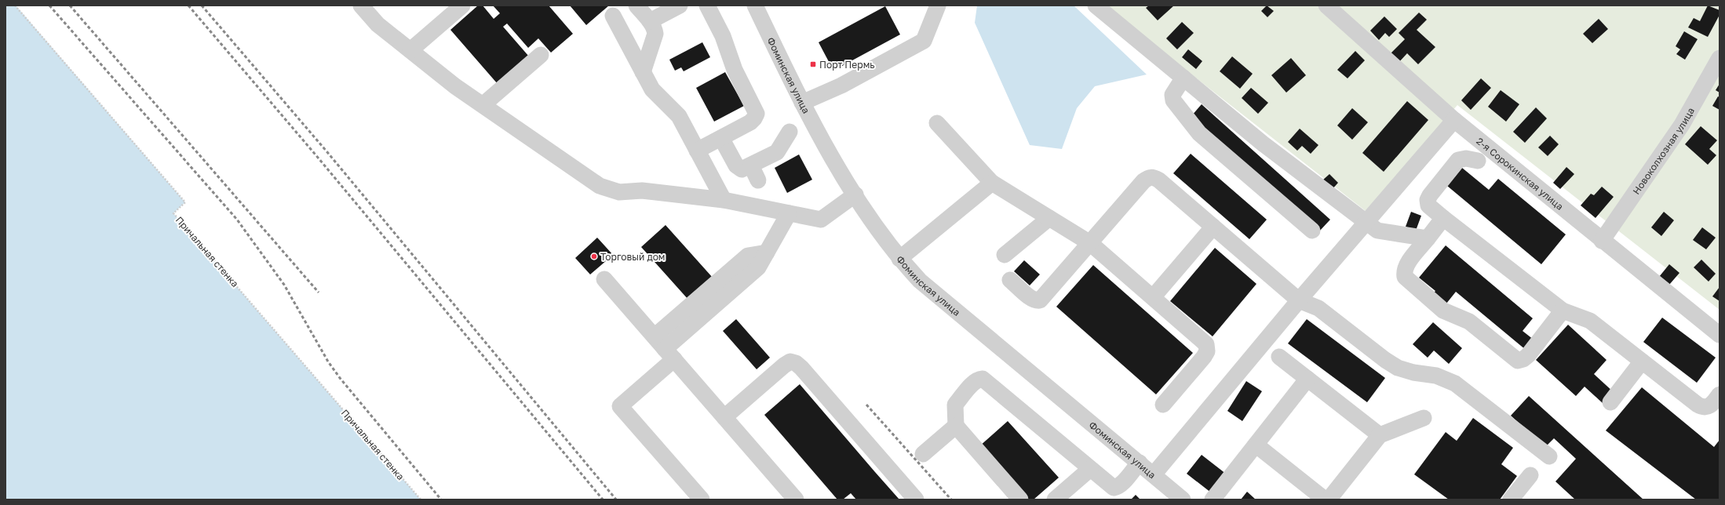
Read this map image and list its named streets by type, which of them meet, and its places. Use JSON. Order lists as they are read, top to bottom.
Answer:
{
  "streets": {
    "street": ["Фоминская улица", "Новоколхозная улица", "2-я Сорокинская улица"],
    "path": ["Причальная стенка"]
  },
  "crossings": [
    ["Новоколхозная улица", "2-я Сорокинская улица"]
  ],
  "places": {
    "transit": ["Порт Пермь"],
    "other": ["Торговый дом"]
  }
}
